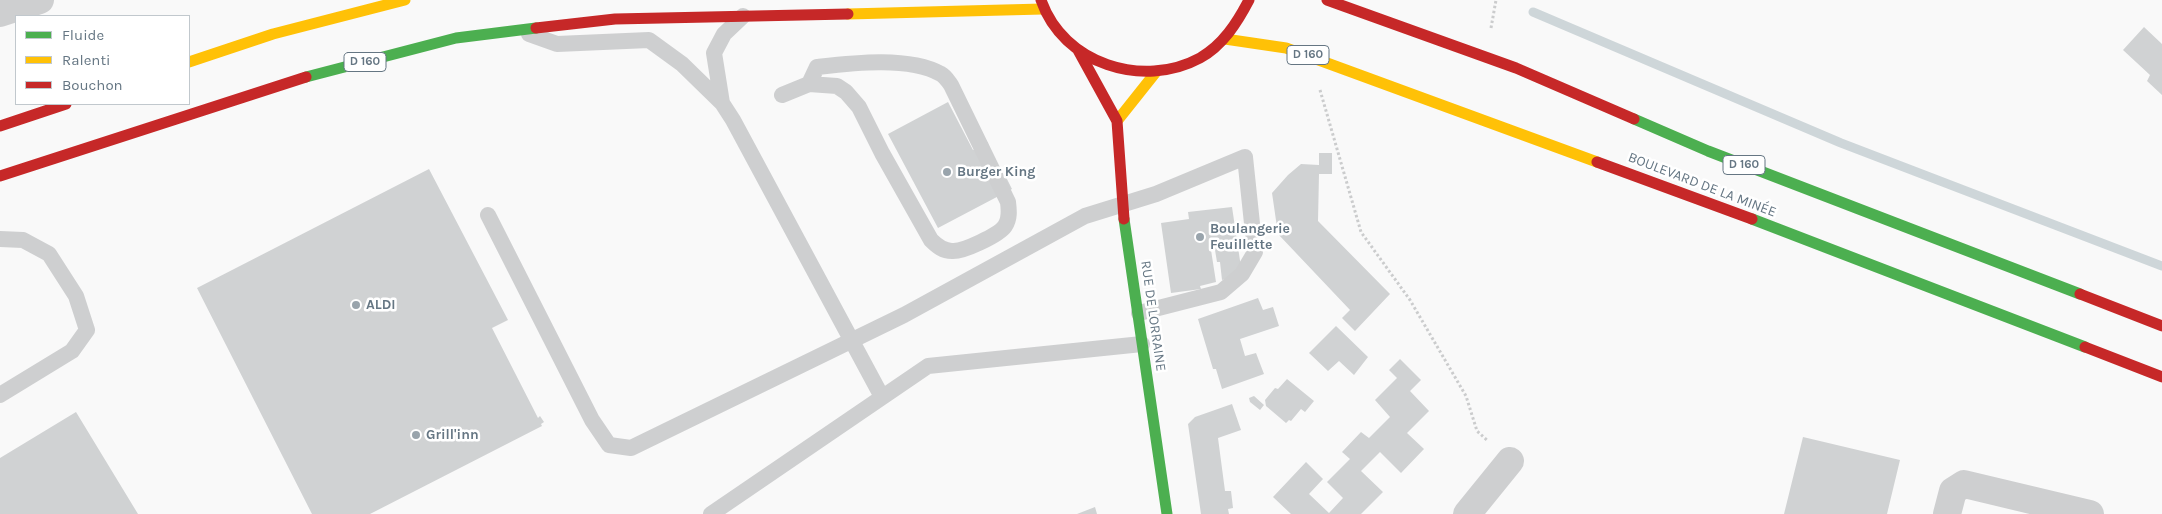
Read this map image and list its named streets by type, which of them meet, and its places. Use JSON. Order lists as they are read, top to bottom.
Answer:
{
  "streets": {
    "main road": ["D 160", "BOULEVARD DE LA MINÉE", "RUE DE LORRAINE"]
  },
  "places": [
    "Burger King",
    "Boulangerie Feuillette",
    "ALDI",
    "Grill'inn"
  ],
  "legend": ["Fluide", "Ralenti", "Bouchon"]
}
